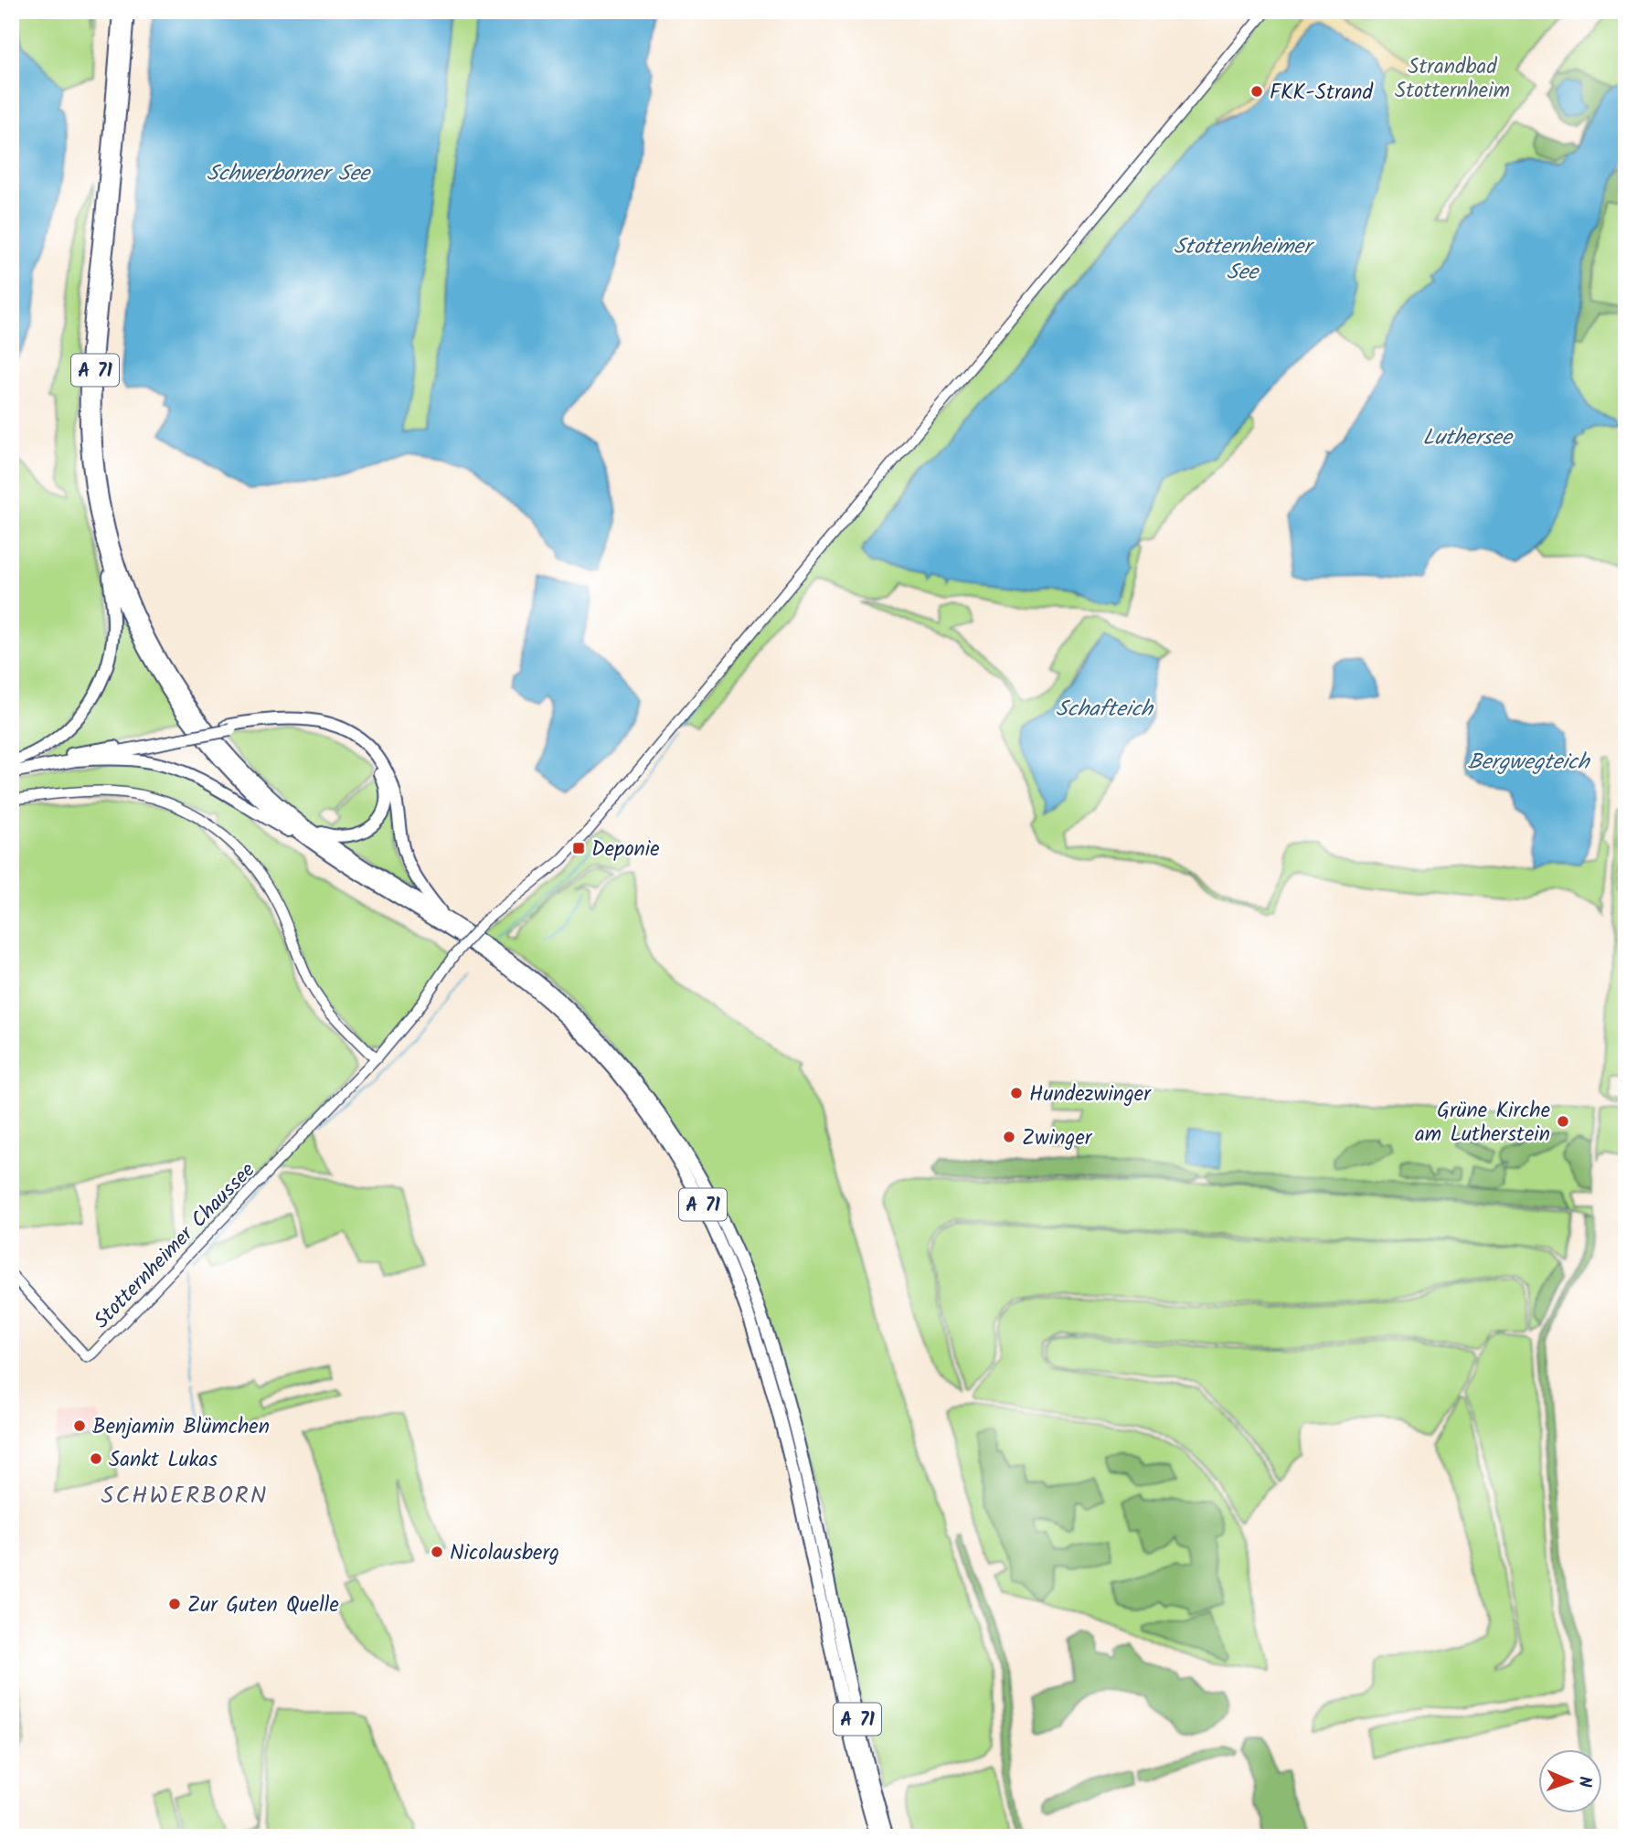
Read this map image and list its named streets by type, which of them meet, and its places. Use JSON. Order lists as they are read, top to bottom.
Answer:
{
  "streets": {
    "highway": ["A 71"],
    "street": ["Stotternheimer Chaussee"]
  },
  "districts": ["SCHWERBORN"],
  "water": [
    "Schwerborner See",
    "Stotternheimer See",
    "Luthersee",
    "Schafteich",
    "Bergwegteich"
  ],
  "parks": ["Strandbad Stotternheim"],
  "places": {
    "other": [
      "FKK-Strand",
      "Hundezwinger",
      "Grüne Kirche am Lutherstein",
      "Zwinger",
      "Benjamin Blümchen",
      "Sankt Lukas",
      "Nicolausberg",
      "Zur Guten Quelle"
    ],
    "transit": ["Deponie"]
  },
  "north": "right"
}
